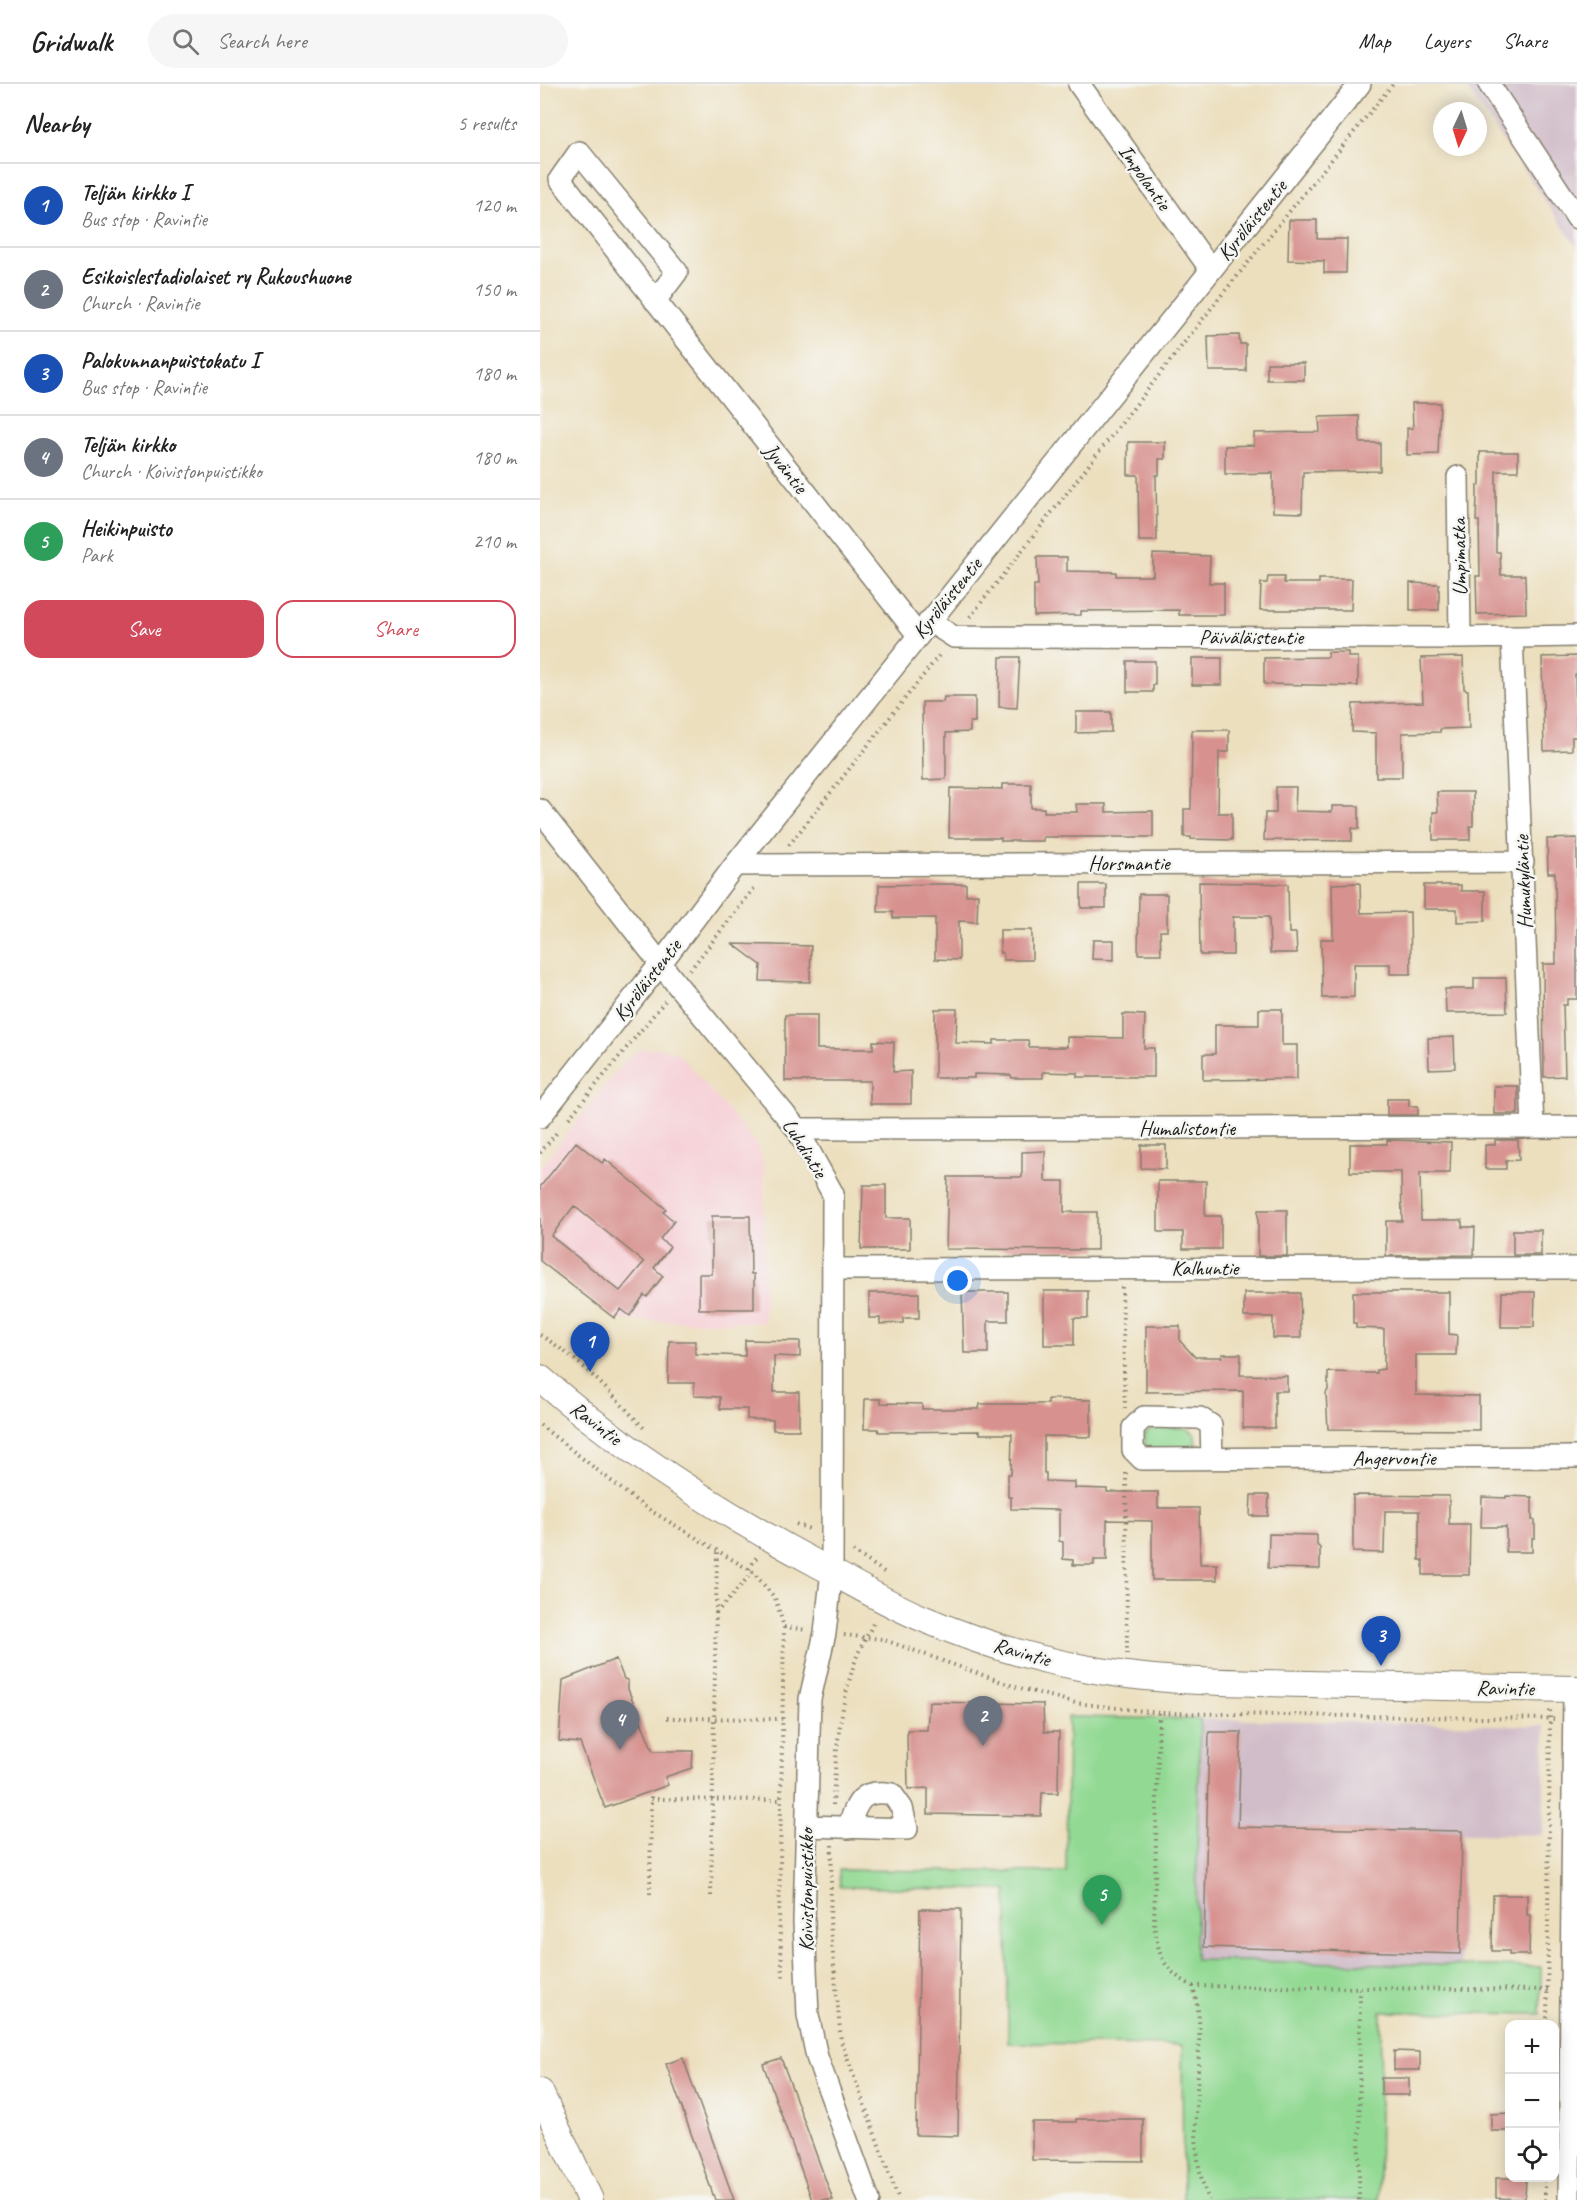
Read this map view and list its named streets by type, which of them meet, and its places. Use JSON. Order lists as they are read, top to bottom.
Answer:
{
  "streets": {
    "main road": ["Ravintie"],
    "street": [
      "Impolantie",
      "Kyröläistentie",
      "Jyväntie",
      "Umpimatka",
      "Päiväläistentie",
      "Horsmantie",
      "Humukyläntie",
      "Humalistontie",
      "Luhdintie",
      "Kalhuntie",
      "Angervontie",
      "Koivistonpuistikko"
    ]
  },
  "crossings": [
    ["Impolantie", "Kyröläistentie"],
    ["Kyröläistentie", "Jyväntie"],
    ["Kyröläistentie", "Päiväläistentie"],
    ["Kyröläistentie", "Horsmantie"],
    ["Kyröläistentie", "Luhdintie"],
    ["Jyväntie", "Päiväläistentie"],
    ["Umpimatka", "Päiväläistentie"],
    ["Päiväläistentie", "Humukyläntie"],
    ["Horsmantie", "Humukyläntie"],
    ["Humukyläntie", "Humalistontie"],
    ["Humalistontie", "Luhdintie"],
    ["Luhdintie", "Kalhuntie"],
    ["Luhdintie", "Ravintie"],
    ["Luhdintie", "Koivistonpuistikko"],
    ["Ravintie", "Koivistonpuistikko"]
  ],
  "north": "bottom",
  "page": {
    "header": "Gridwalk",
    "search": "Search here",
    "nav": ["Map", "Layers", "Share"],
    "heading": ["Nearby", "5 results"],
    "list": [
      {
        "mark": "1",
        "name": "Teljän kirkko I",
        "note": "Bus stop · Ravintie",
        "value": "120 m"
      },
      {
        "mark": "2",
        "name": "Esikoislestadiolaiset ry Rukoushuone",
        "note": "Church · Ravintie",
        "value": "150 m"
      },
      {
        "mark": "3",
        "name": "Palokunnanpuistokatu I",
        "note": "Bus stop · Ravintie",
        "value": "180 m"
      },
      {
        "mark": "4",
        "name": "Teljän kirkko",
        "note": "Church · Koivistonpuistikko",
        "value": "180 m"
      },
      {
        "mark": "5",
        "name": "Heikinpuisto",
        "note": "Park",
        "value": "210 m"
      }
    ],
    "buttons": ["Save", "Share"],
    "pins": [
      "1",
      "3",
      "2",
      "4",
      "5"
    ],
    "map_buttons": ["+", "−"]
  }
}
